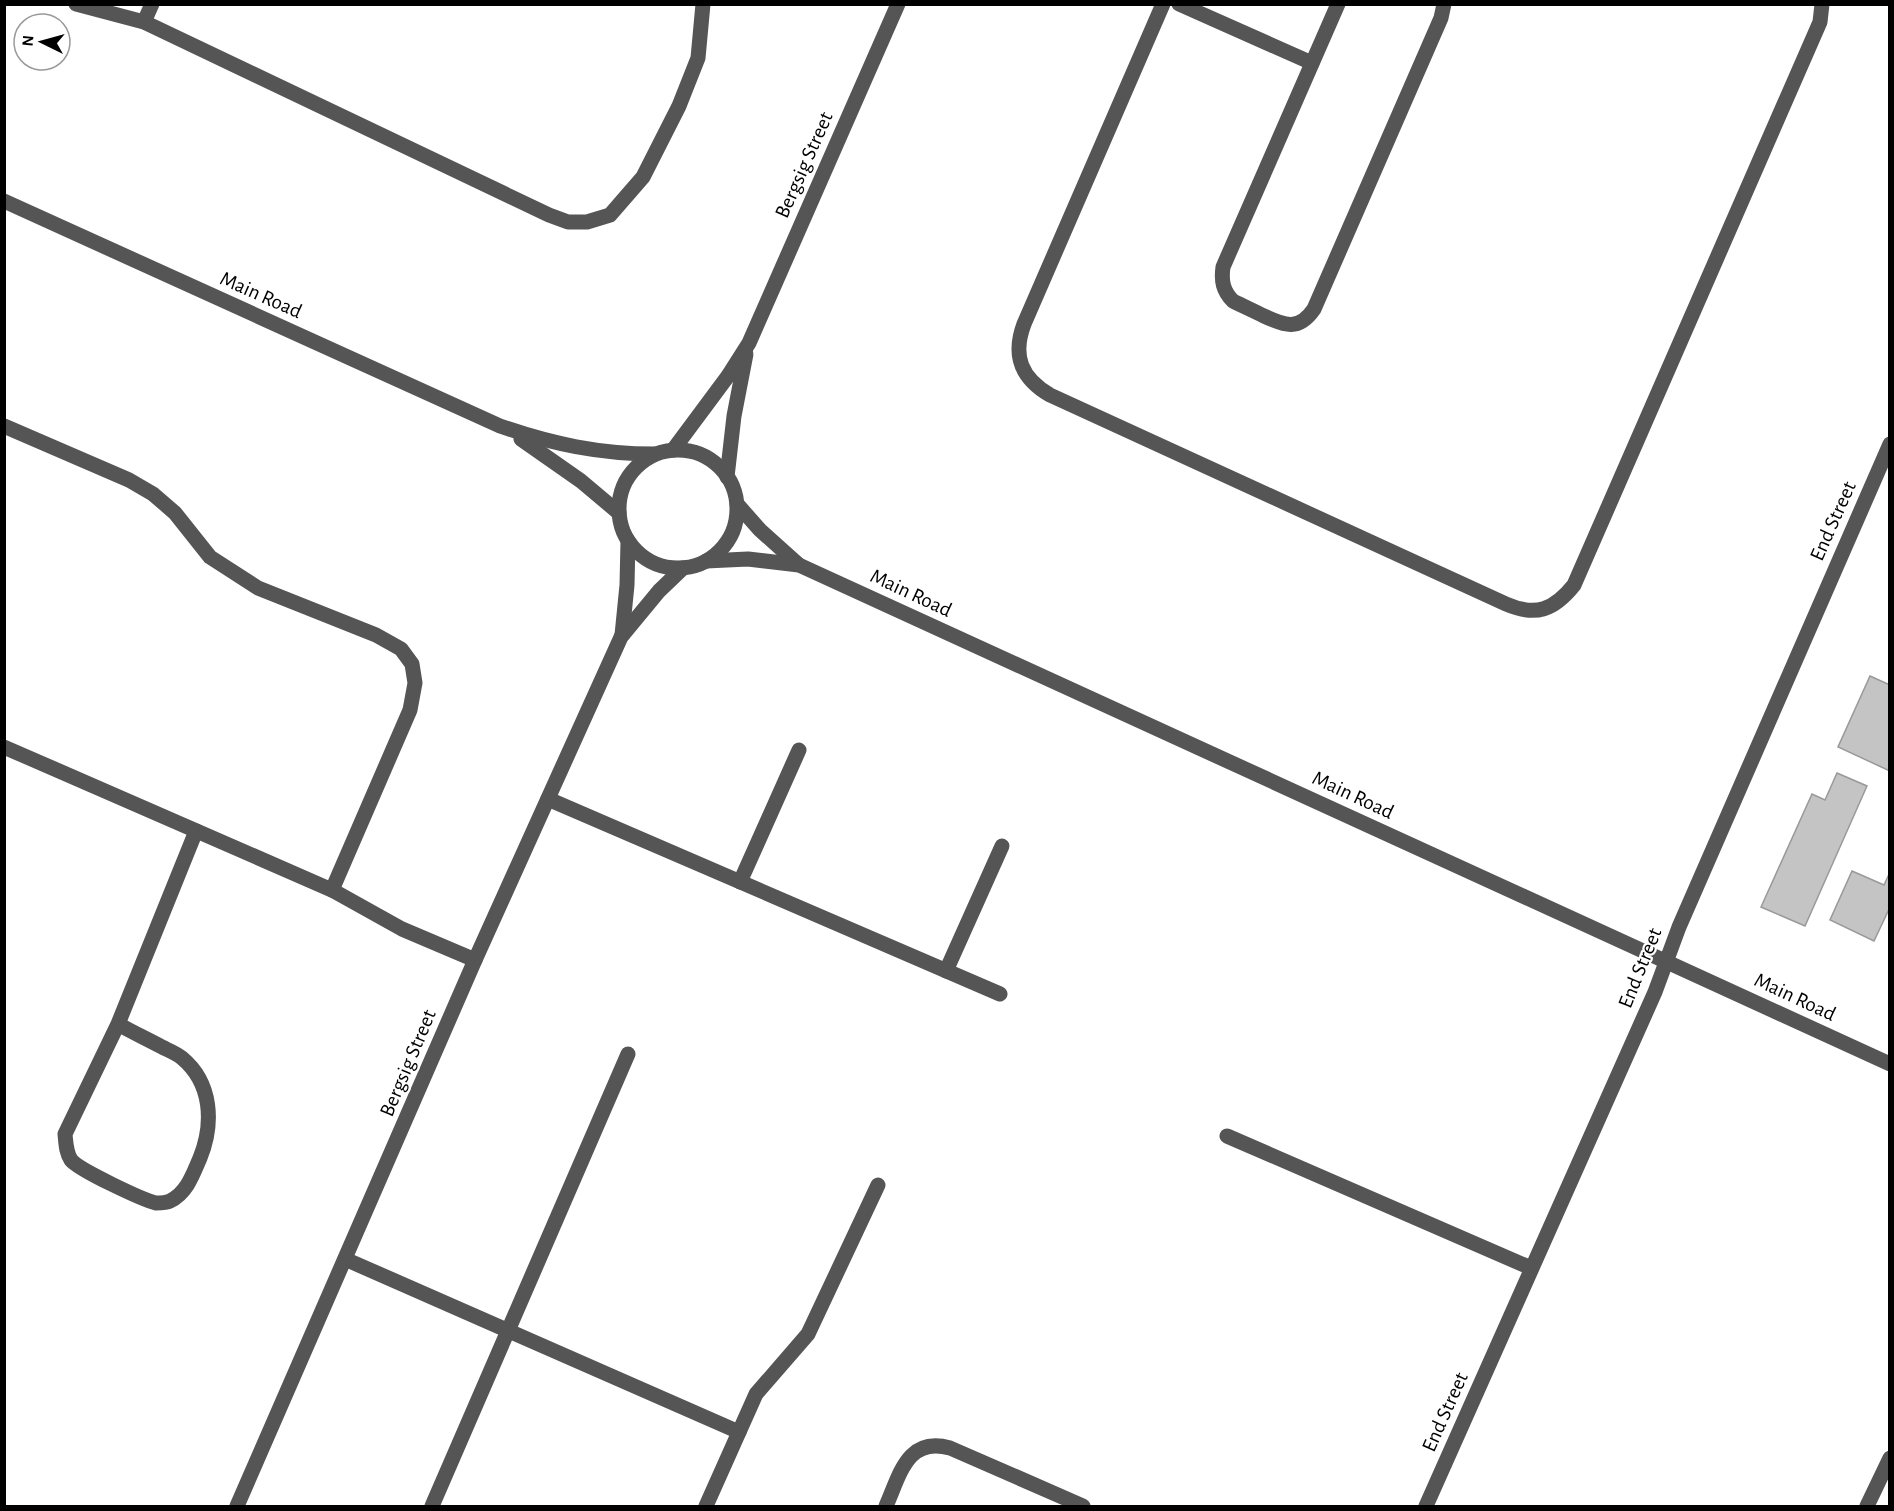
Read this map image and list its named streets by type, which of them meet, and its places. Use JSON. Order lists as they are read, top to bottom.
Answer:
{
  "streets": {
    "street": ["Bergsig Street", "Main Road", "End Street"]
  },
  "crossings": [
    ["Bergsig Street", "Main Road"],
    ["Main Road", "End Street"]
  ],
  "north": "left"
}
